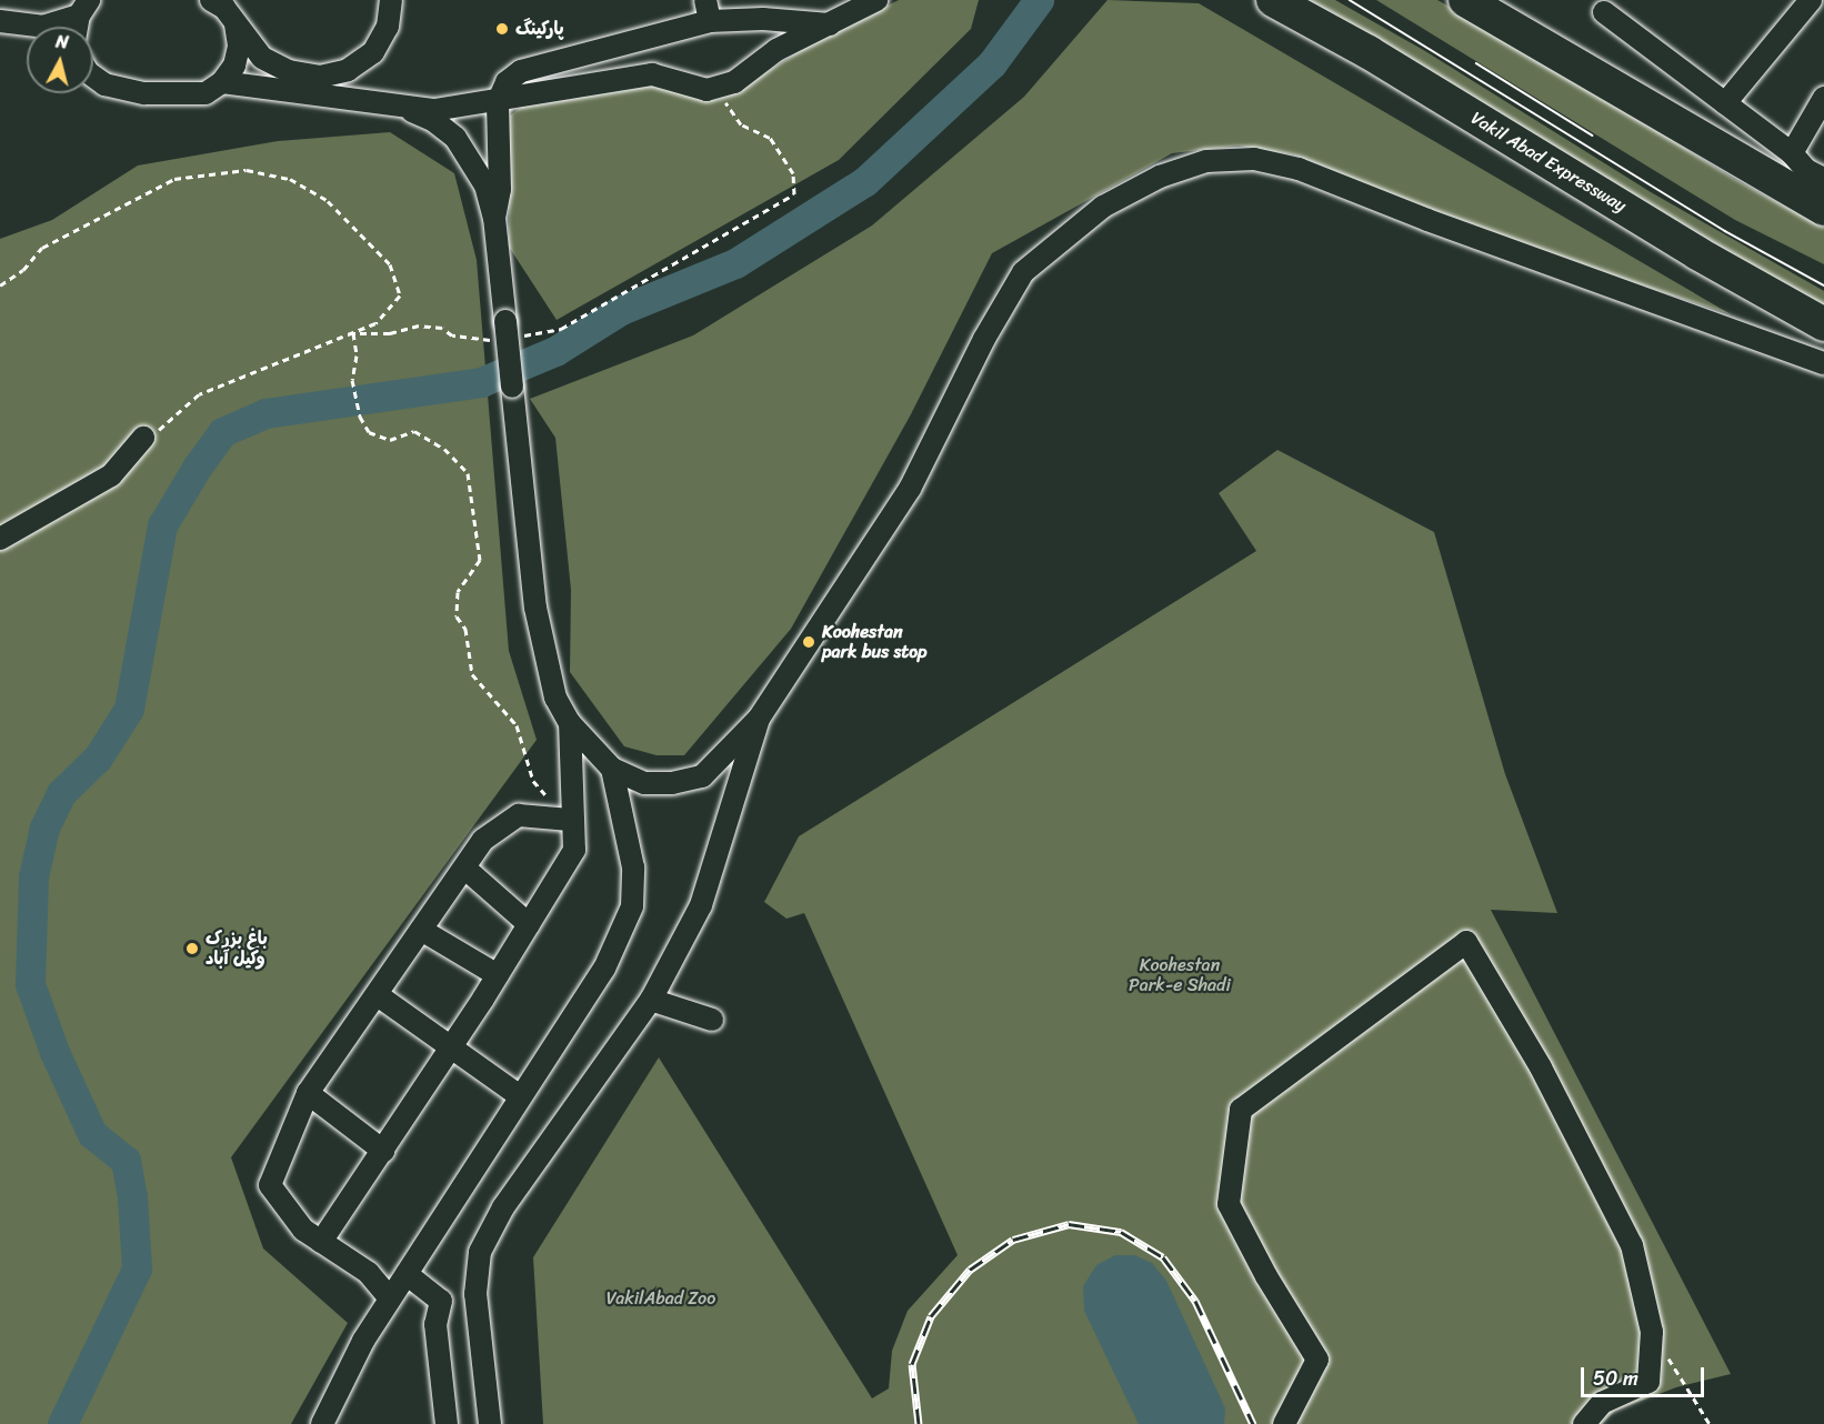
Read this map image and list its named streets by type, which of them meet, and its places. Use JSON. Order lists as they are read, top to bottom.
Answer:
{
  "streets": {
    "highway": ["Vakil Abad Expressway"]
  },
  "parks": ["Koohestan Park-e Shadi", "VakilAbad Zoo"],
  "places": ["پارکینگ", "Koohestan park bus stop", "باغ بزرک وکیل آباد"],
  "scale_bar": "50 m",
  "north": "top"
}
